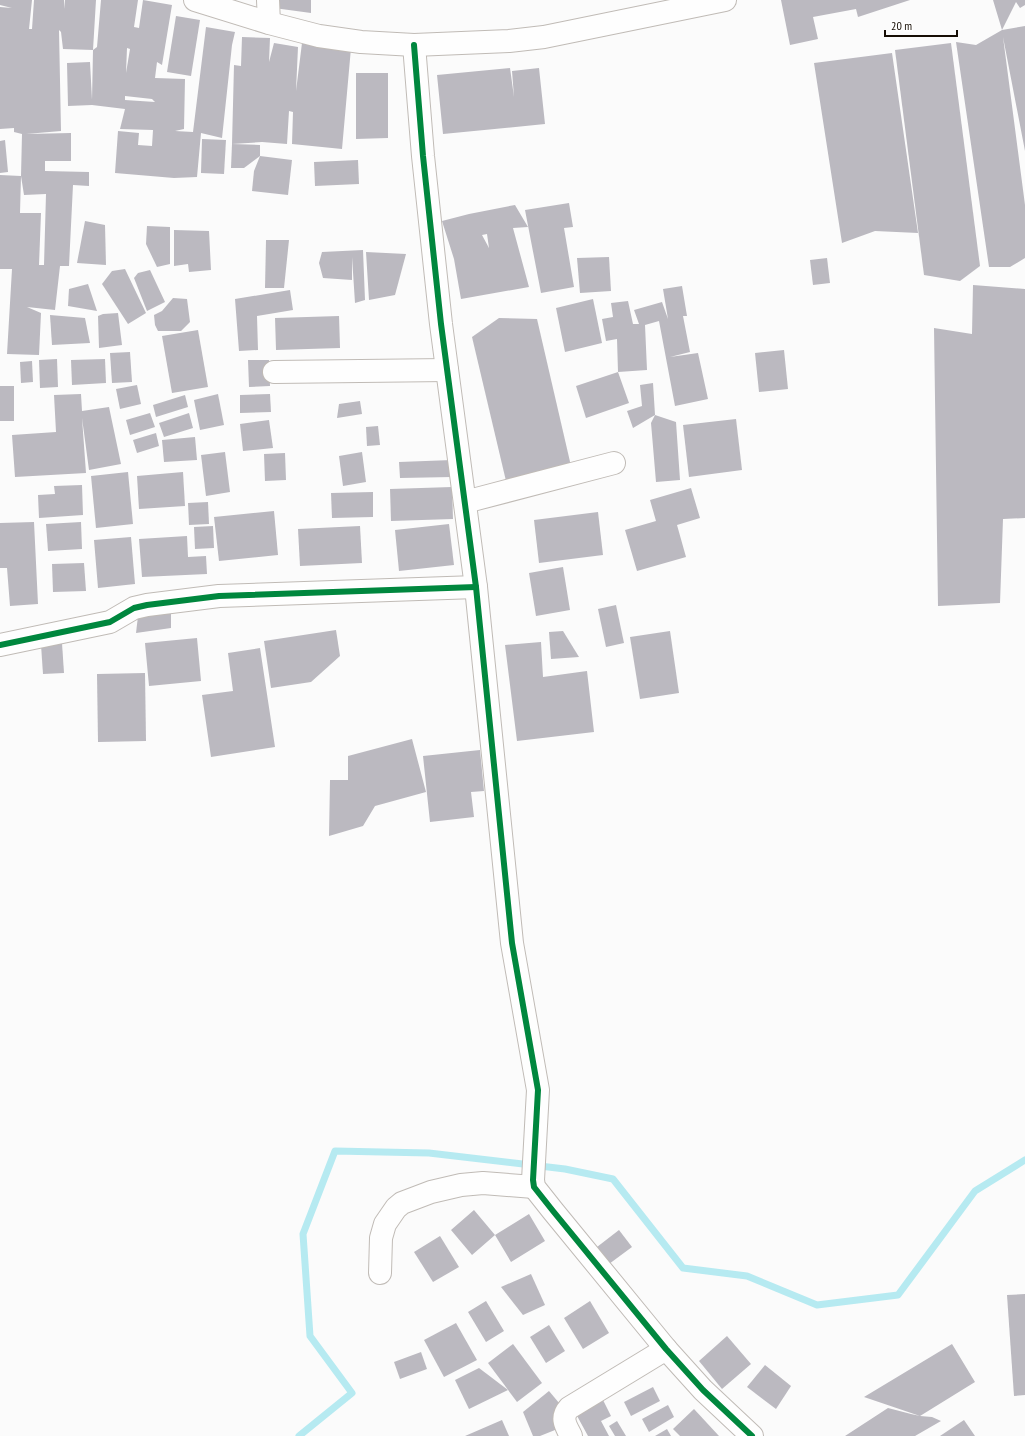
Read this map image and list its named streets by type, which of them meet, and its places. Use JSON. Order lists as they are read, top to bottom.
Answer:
{
  "scale_bar": "20 m"
}
